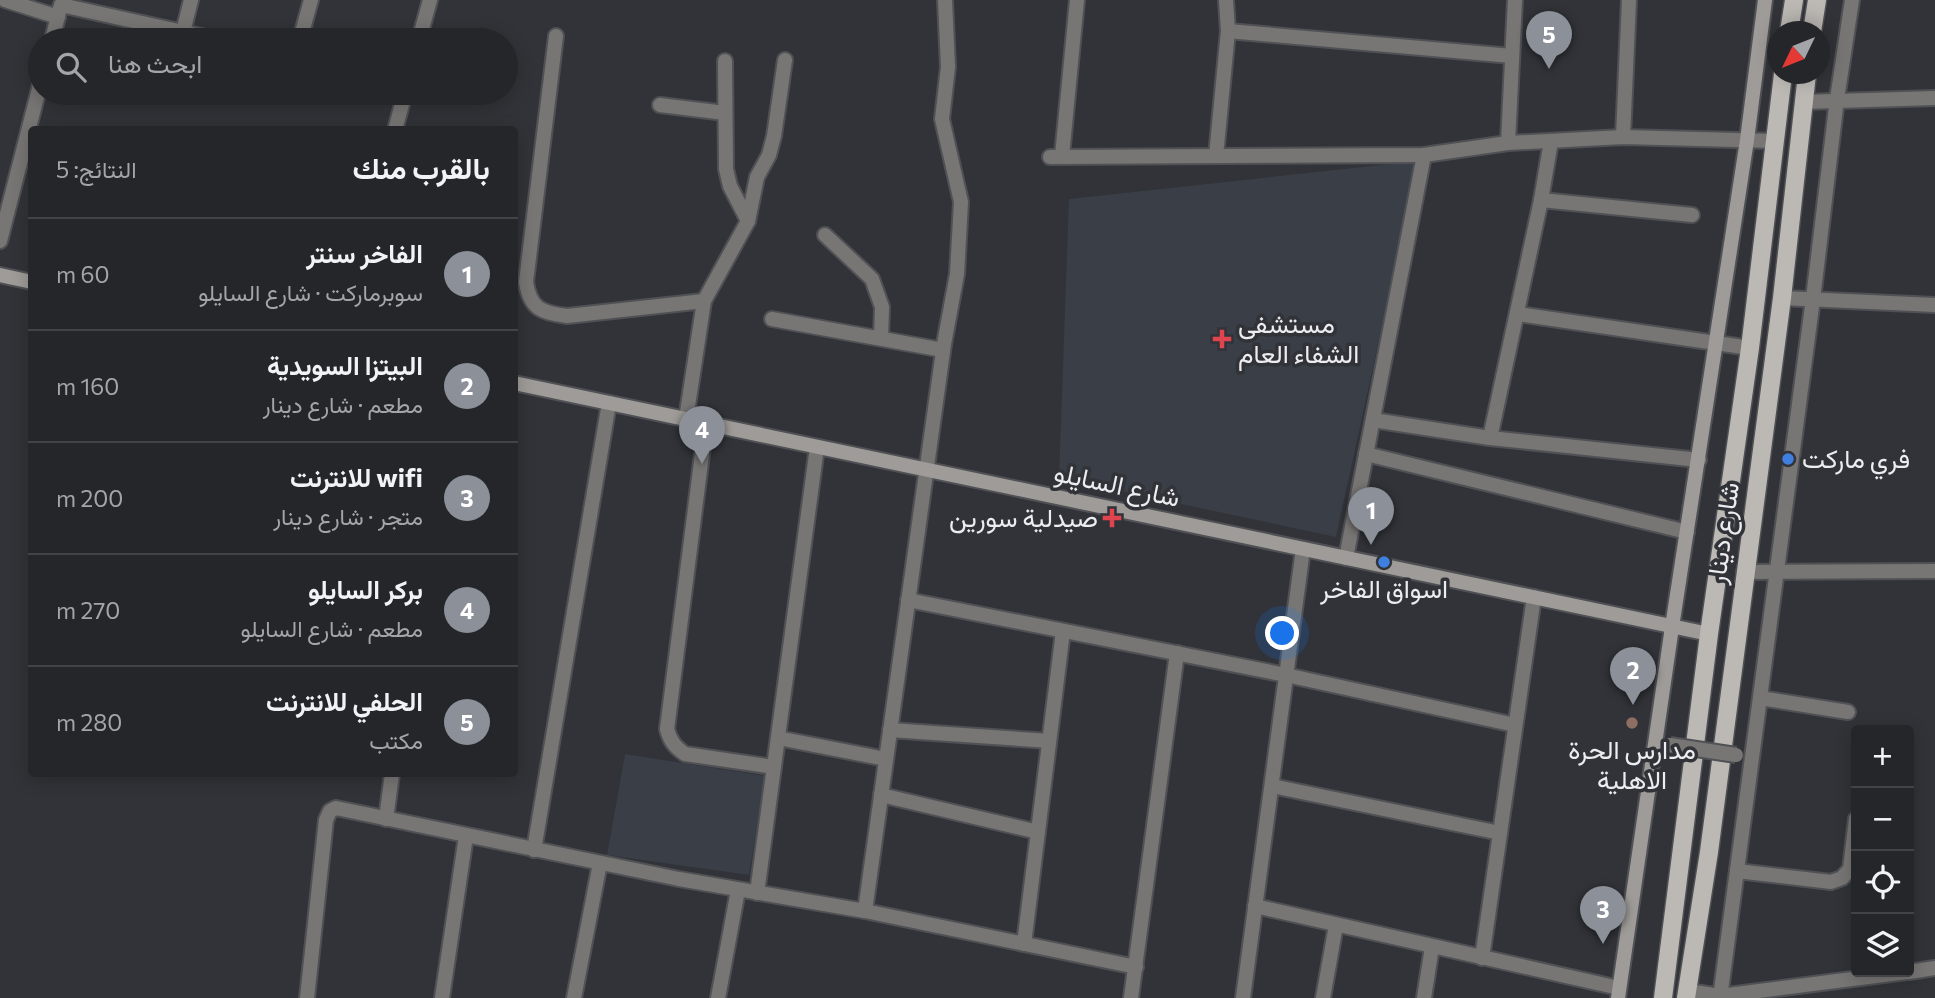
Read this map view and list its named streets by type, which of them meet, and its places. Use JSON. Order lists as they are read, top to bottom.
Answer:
{
  "streets": {
    "main road": ["شارع دينار"],
    "street": ["شارع السايلو"]
  },
  "crossings": [
    ["شارع السايلو", "شارع دينار"]
  ],
  "places": {
    "health": ["مستشفى الشفاء العام", "صيدلية سورين"],
    "other": ["فري ماركت", "اسواق الفاخر", "مدارس الحرة الاهلية"]
  },
  "north": "bottom left",
  "page": {
    "pins": [
      "5",
      "4",
      "1",
      "2",
      "3"
    ],
    "search": "ابحث هنا",
    "heading": ["بالقرب منك", "النتائج: 5"],
    "list": [
      {
        "mark": "1",
        "name": "الفاخر سنتر",
        "note": "سوبرماركت · شارع السايلو",
        "value": "60 m"
      },
      {
        "mark": "2",
        "name": "البيتزا السويدية",
        "note": "مطعم · شارع دينار",
        "value": "160 m"
      },
      {
        "mark": "3",
        "name": "wifi للانترنت",
        "note": "متجر · شارع دينار",
        "value": "200 m"
      },
      {
        "mark": "4",
        "name": "بركر السايلو",
        "note": "مطعم · شارع السايلو",
        "value": "270 m"
      },
      {
        "mark": "5",
        "name": "الحلفي للانترنت",
        "note": "مكتب",
        "value": "280 m"
      }
    ],
    "map_buttons": ["+", "−"]
  }
}
